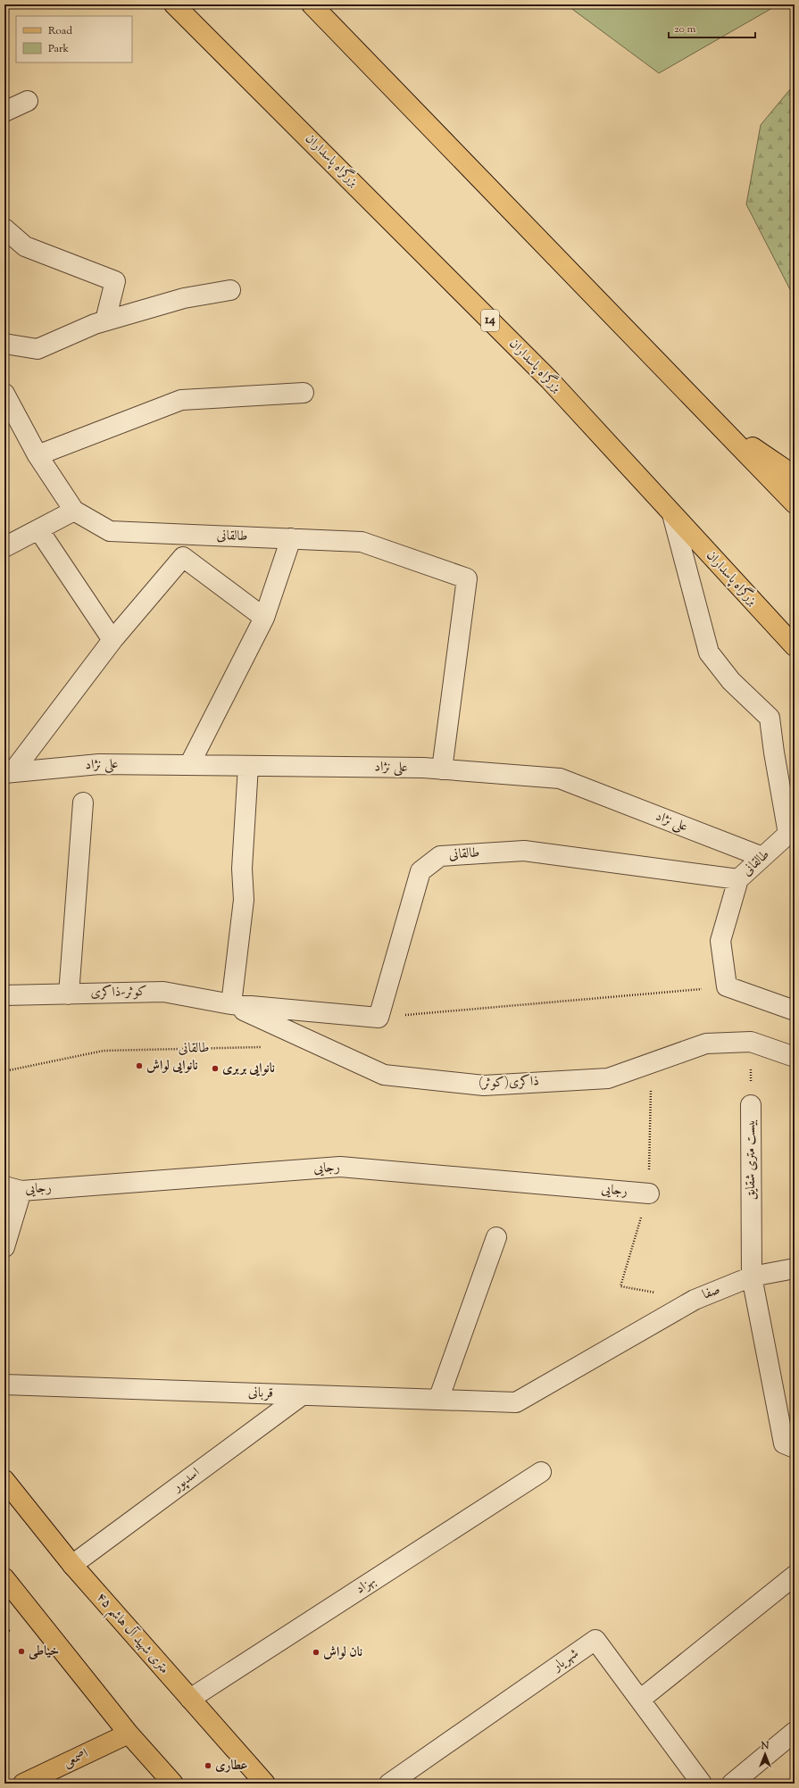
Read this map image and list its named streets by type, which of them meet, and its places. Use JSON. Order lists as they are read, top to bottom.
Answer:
{
  "streets": {
    "main road": [
      "بزرگراه پاسداران",
      "14",
      "۴۵ متری شهید آل هاشم",
      "اصمعی"
    ],
    "street": [
      "طالقانی",
      "علی نژاد",
      "کوثر-ذاکری",
      "ذاکری(کوثر)",
      "بیست متری شقایق",
      "رجایی",
      "صفا",
      "قربانی",
      "اسدپور",
      "بهزاد",
      "شهریار"
    ]
  },
  "crossings": [
    ["طالقانی", "علی نژاد"],
    ["کوثر-ذاکری", "ذاکری(کوثر)"],
    ["ذاکری(کوثر)", "بیست متری شقایق"],
    ["بیست متری شقایق", "صفا"],
    ["صفا", "قربانی"],
    ["قربانی", "اسدپور"],
    ["اسدپور", "۴۵ متری شهید آل هاشم"],
    ["بهزاد", "۴۵ متری شهید آل هاشم"]
  ],
  "places": [
    "نانوایی لواش",
    "نانوایی بربری",
    "خیاطی",
    "نان لواش",
    "عطاری"
  ],
  "legend": ["Road", "Park"],
  "scale_bar": "20 m",
  "north": "top"
}
